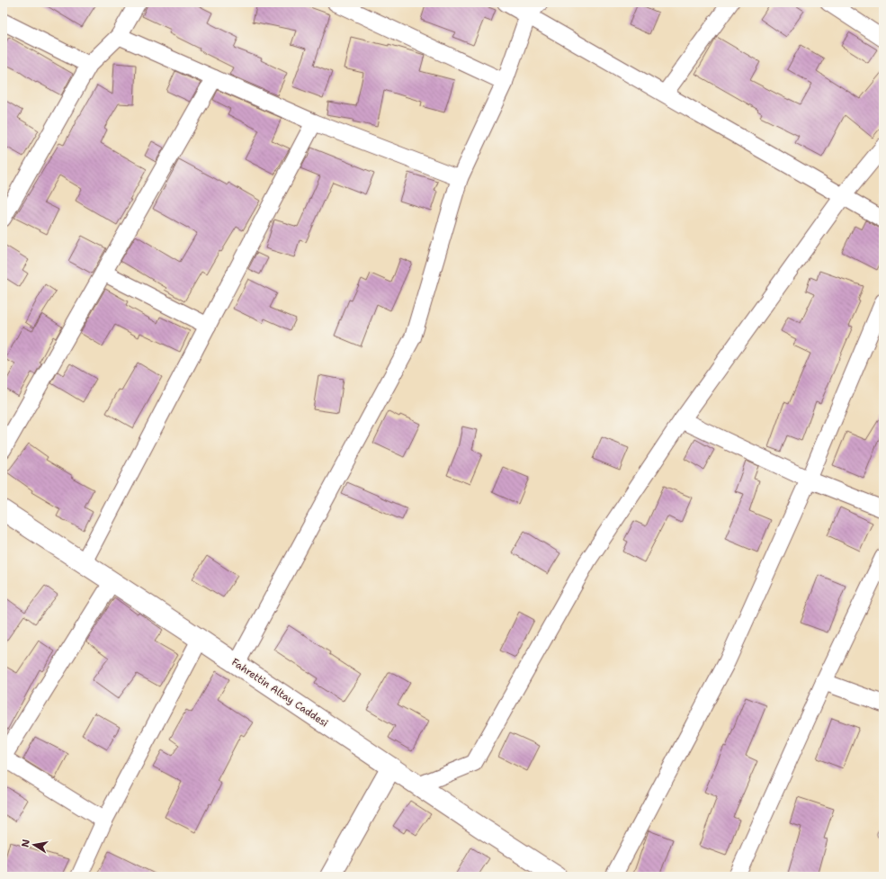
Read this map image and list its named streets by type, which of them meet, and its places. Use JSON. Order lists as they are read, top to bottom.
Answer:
{
  "streets": {
    "street": ["Fahrettin Altay Caddesi"]
  },
  "north": "left"
}
